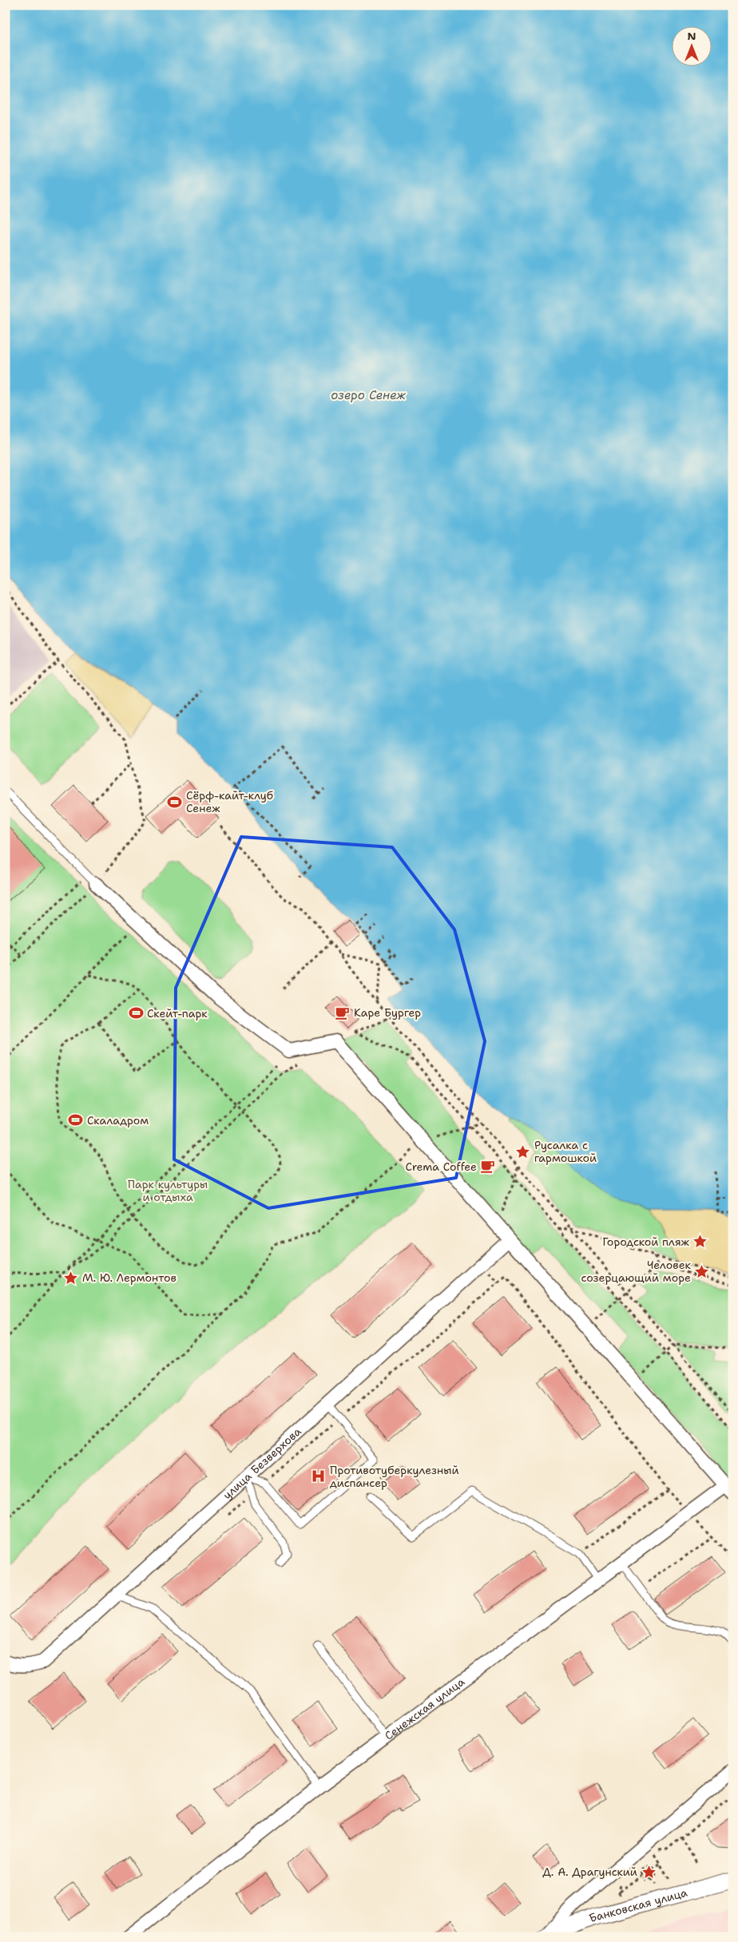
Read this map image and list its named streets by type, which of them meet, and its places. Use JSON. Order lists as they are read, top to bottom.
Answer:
{
  "streets": {
    "street": ["улица Безверхова", "Сенежская улица", "Банковская улица"]
  },
  "water": ["озеро Сенеж"],
  "parks": ["Парк культуры и отдыха"],
  "places": {
    "sports": ["Сёрф-кайт-клуб Сенеж", "Скейт-парк", "Скаладром"],
    "cafe": ["Каре Бургер", "Crema Coffee"],
    "place": [
      "Русалка с гармошкой",
      "Городской пляж",
      "Человек созерцающий море",
      "М. Ю. Лермонтов",
      "Д. А. Драгунский"
    ],
    "hospital": ["Противотуберкулезный диспансер"]
  },
  "north": "top"
}
